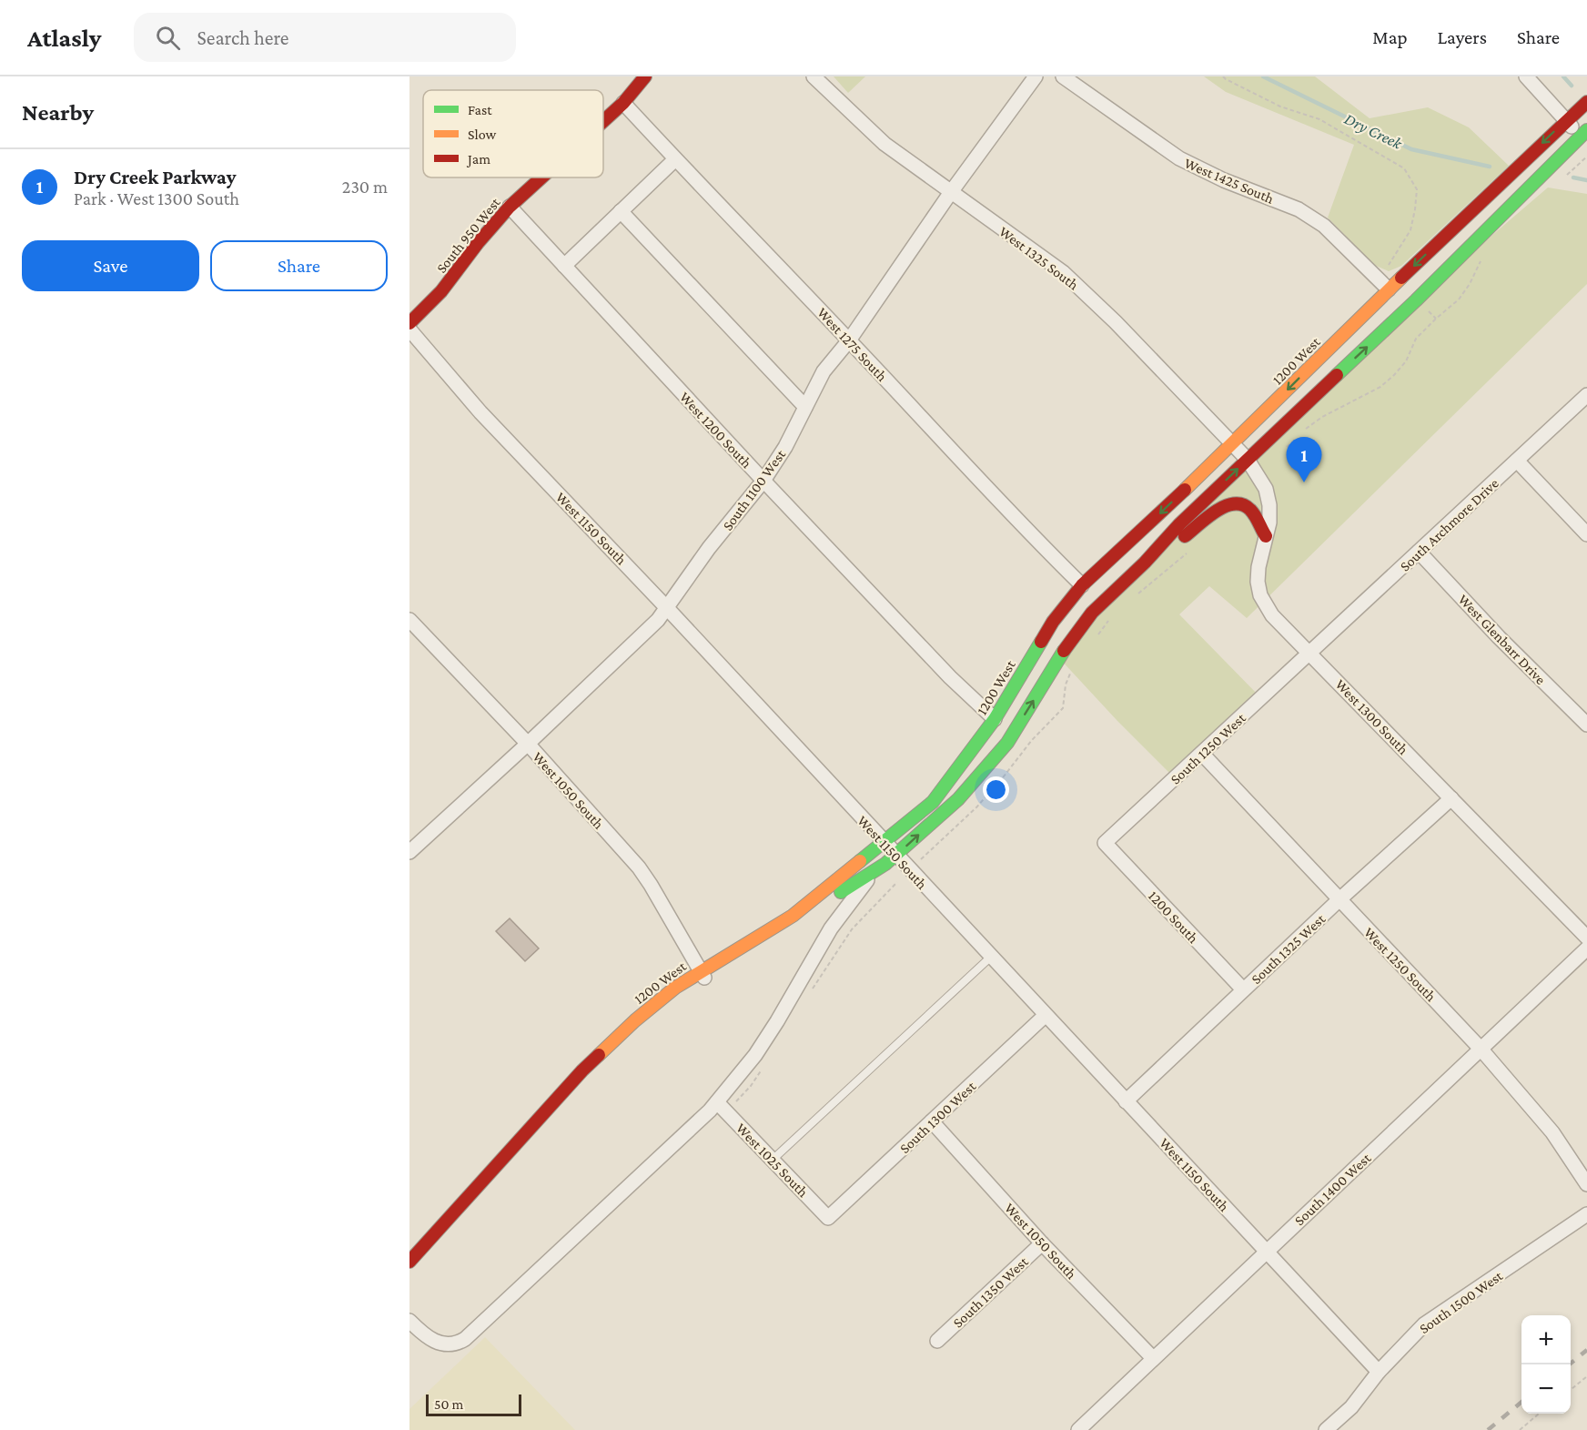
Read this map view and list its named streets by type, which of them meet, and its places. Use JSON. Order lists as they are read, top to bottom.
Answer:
{
  "streets": {
    "street": [
      "West 1425 South",
      "South 950 West",
      "West 1325 South",
      "West 1275 South",
      "1200 West",
      "West 1200 South",
      "South 1100 West",
      "South Archmore Drive",
      "West 1150 South",
      "West Glenbarr Drive",
      "West 1300 South",
      "South 1250 West",
      "West 1050 South",
      "1200 South",
      "South 1325 West",
      "West 1250 South",
      "South 1300 West",
      "West 1025 South",
      "South 1400 West",
      "South 1350 West",
      "South 1500 West"
    ]
  },
  "crossings": [
    ["West 1425 South", "1200 West"],
    ["South 950 West", "West 1275 South"],
    ["South 950 West", "West 1200 South"],
    ["West 1325 South", "1200 West"],
    ["West 1325 South", "South 1100 West"],
    ["West 1325 South", "West 1300 South"],
    ["West 1275 South", "1200 West"],
    ["West 1275 South", "South 1100 West"],
    ["1200 West", "West 1200 South"],
    ["1200 West", "West 1150 South"],
    ["1200 West", "West 1300 South"],
    ["1200 West", "West 1050 South"],
    ["West 1200 South", "South 1100 West"],
    ["South 1100 West", "West 1150 South"],
    ["South 1100 West", "West 1050 South"],
    ["South Archmore Drive", "West Glenbarr Drive"],
    ["South Archmore Drive", "West 1300 South"],
    ["South Archmore Drive", "South 1250 West"],
    ["West 1150 South", "South 1325 West"],
    ["West 1150 South", "South 1300 West"],
    ["West 1150 South", "South 1400 West"],
    ["West 1150 South", "South 1500 West"],
    ["West 1300 South", "South 1250 West"],
    ["West 1300 South", "South 1325 West"],
    ["South 1250 West", "1200 South"],
    ["South 1250 West", "West 1250 South"],
    ["West 1050 South", "South 1300 West"],
    ["West 1050 South", "South 1400 West"],
    ["West 1050 South", "South 1350 West"],
    ["1200 South", "South 1325 West"],
    ["South 1325 West", "West 1250 South"],
    ["West 1250 South", "South 1400 West"],
    ["South 1300 West", "West 1025 South"]
  ],
  "water": ["Dry Creek"],
  "legend": ["Fast", "Slow", "Jam"],
  "scale_bar": "50 m",
  "page": {
    "header": "Atlasly",
    "search": "Search here",
    "nav": ["Map", "Layers", "Share"],
    "heading": "Nearby",
    "list": [
      {
        "mark": "1",
        "name": "Dry Creek Parkway",
        "note": "Park · West 1300 South",
        "value": "230 m"
      }
    ],
    "buttons": ["Save", "Share"],
    "pins": "1",
    "map_buttons": ["+", "−"],
    "scale": "50 m"
  }
}
